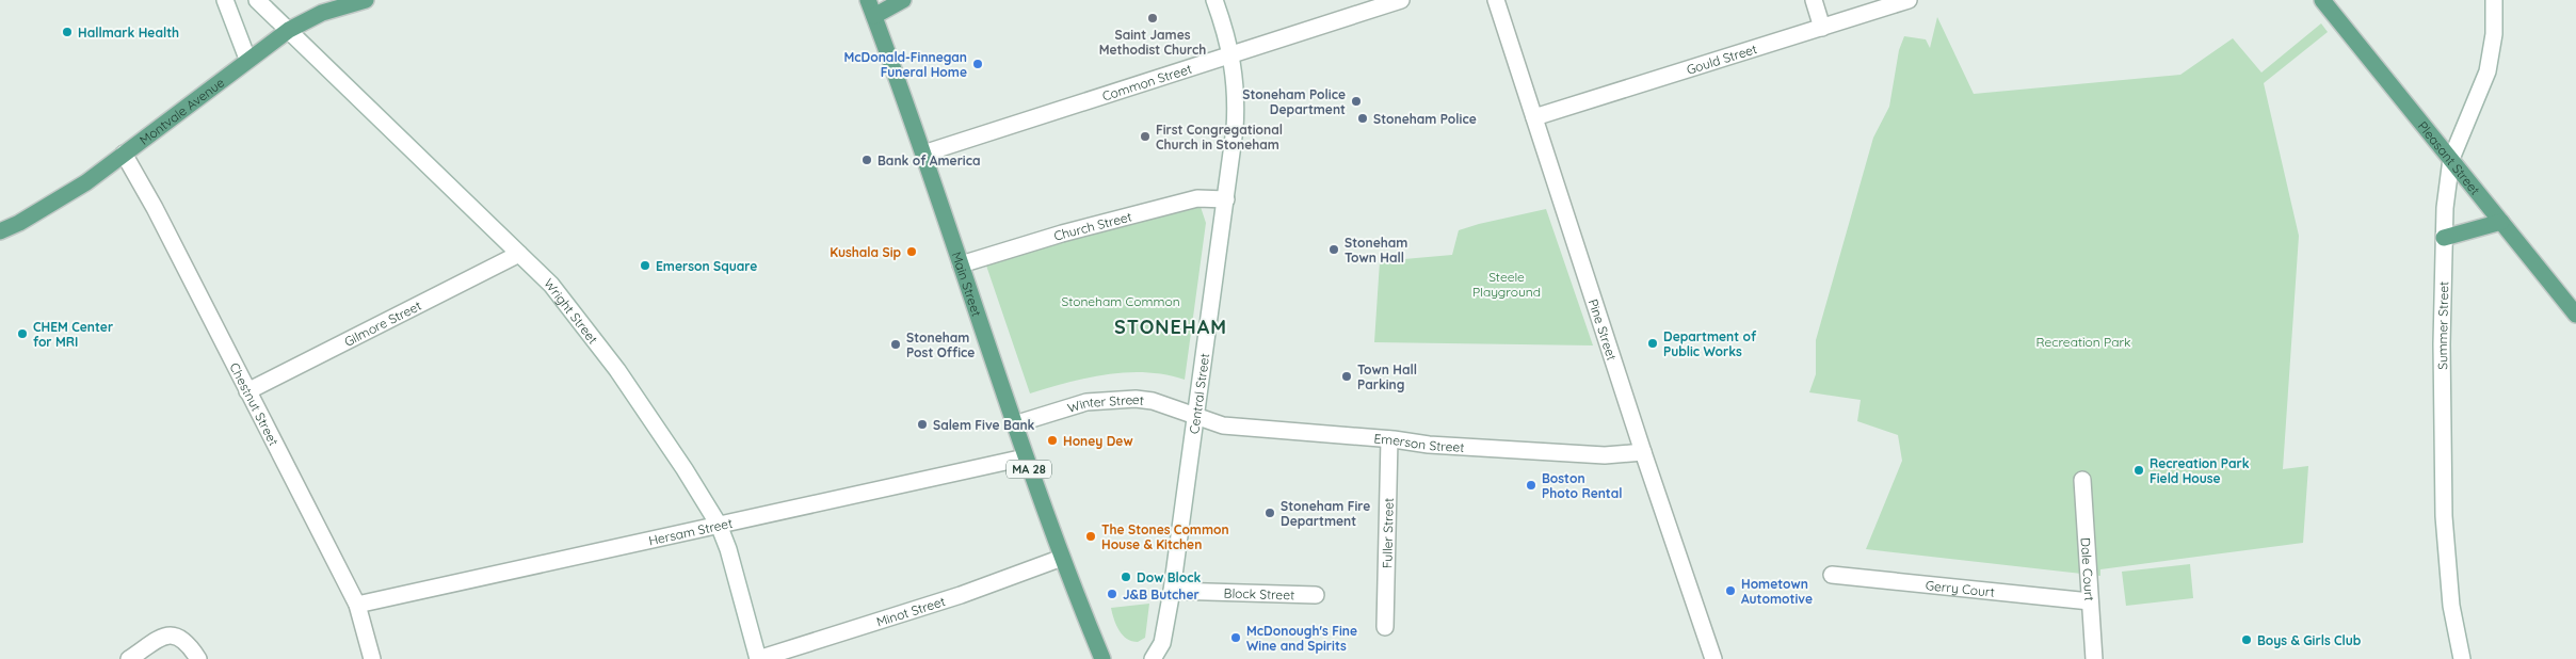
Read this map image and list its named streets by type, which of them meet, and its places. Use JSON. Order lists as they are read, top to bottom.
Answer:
{
  "streets": {
    "main road": [
      "Montvale Avenue",
      "Pleasant Street",
      "Main Street",
      "MA 28"
    ],
    "street": [
      "Gould Street",
      "Common Street",
      "Church Street",
      "Wright Street",
      "Gilmore Street",
      "Summer Street",
      "Pine Street",
      "Central Street",
      "Chestnut Street",
      "Winter Street",
      "Emerson Street",
      "Hersam Street",
      "Fuller Street",
      "Dale Court",
      "Gerry Court",
      "Block Street",
      "Minot Street"
    ]
  },
  "crossings": [
    ["Gould Street", "Pine Street"],
    ["Common Street", "Main Street"],
    ["Common Street", "Central Street"],
    ["Montvale Avenue", "Wright Street"],
    ["Montvale Avenue", "Chestnut Street"],
    ["Pleasant Street", "Summer Street"],
    ["Church Street", "Main Street"],
    ["Church Street", "Central Street"],
    ["Main Street", "Winter Street"],
    ["Main Street", "Hersam Street"],
    ["Main Street", "Minot Street"],
    ["Wright Street", "Gilmore Street"],
    ["Wright Street", "Hersam Street"],
    ["Wright Street", "Minot Street"],
    ["Gilmore Street", "Chestnut Street"],
    ["Pine Street", "Emerson Street"],
    ["Central Street", "Winter Street"],
    ["Central Street", "Emerson Street"],
    ["Central Street", "Block Street"],
    ["Chestnut Street", "Hersam Street"],
    ["Winter Street", "Emerson Street"],
    ["Emerson Street", "Fuller Street"],
    ["Dale Court", "Gerry Court"]
  ],
  "districts": ["STONEHAM"],
  "parks": ["Steele Playground", "Stoneham Common", "Recreation Park"],
  "places": [
    "Saint James Methodist Church",
    "Hallmark Health",
    "McDonald-Finnegan Funeral Home",
    "Stoneham Police Department",
    "Stoneham Police",
    "First Congregational Church in Stoneham",
    "Bank of America",
    "Stoneham Town Hall",
    "Kushala Sip",
    "Emerson Square",
    "CHEM Center for MRI",
    "Department of Public Works",
    "Stoneham Post Office",
    "Town Hall Parking",
    "Salem Five Bank",
    "Honey Dew",
    "Recreation Park Field House",
    "Boston Photo Rental",
    "Stoneham Fire Department",
    "The Stones Common House & Kitchen",
    "Dow Block",
    "Hometown Automotive",
    "J&B Butcher",
    "McDonough's Fine Wine and Spirits",
    "Boys & Girls Club"
  ]
}
